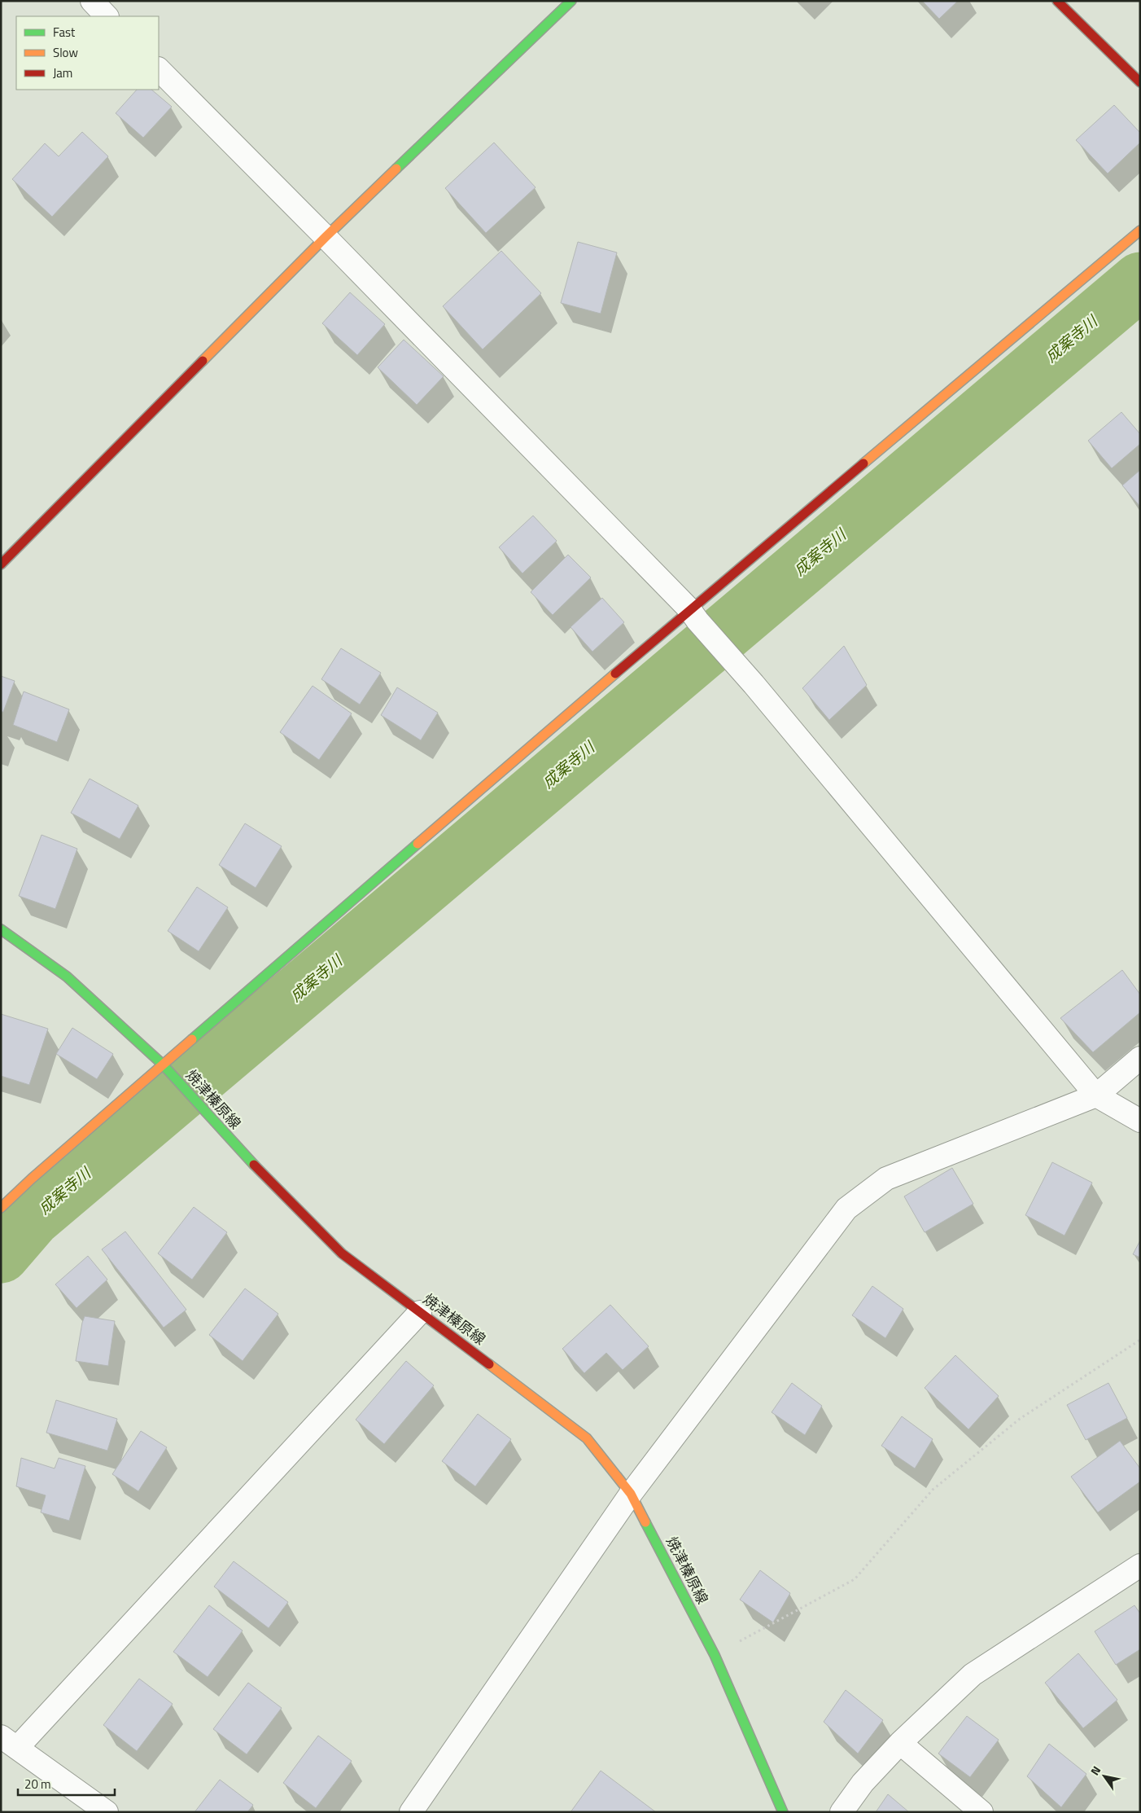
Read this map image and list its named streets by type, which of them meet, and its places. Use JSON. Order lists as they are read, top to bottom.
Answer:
{
  "streets": {
    "street": ["焼津榛原線"]
  },
  "water": ["成案寺川"],
  "legend": ["Fast", "Slow", "Jam"],
  "scale_bar": "20 m",
  "north": "top left"
}
